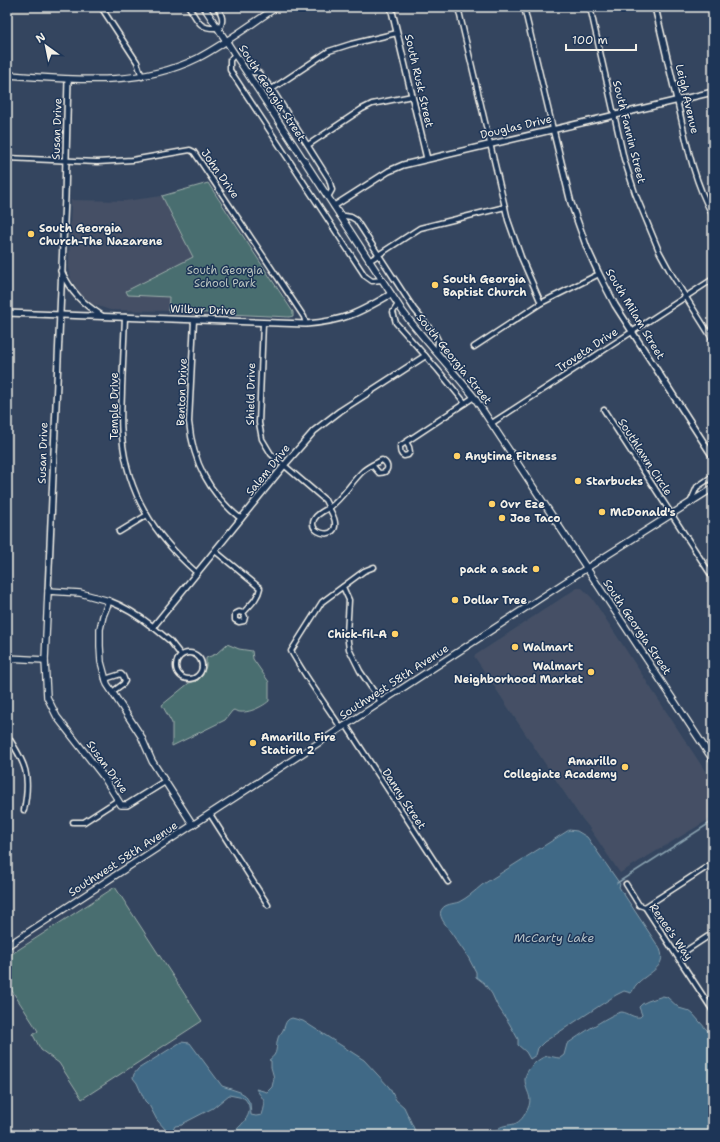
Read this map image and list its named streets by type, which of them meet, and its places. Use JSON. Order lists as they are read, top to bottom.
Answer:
{
  "streets": {
    "main road": ["South Georgia Street", "Susan Drive", "Southwest 58th Avenue"],
    "street": [
      "South Rusk Street",
      "Leigh Avenue",
      "Douglas Drive",
      "South Fannin Street",
      "John Drive",
      "Wilbur Drive",
      "South Milam Street",
      "Troveta Drive",
      "Benton Drive",
      "Shield Drive",
      "Temple Drive",
      "Southlawn Circle",
      "Salem Drive",
      "Danny Street",
      "Renee's Way"
    ]
  },
  "crossings": [
    ["South Rusk Street", "Douglas Drive"],
    ["South Georgia Street", "Douglas Drive"],
    ["South Georgia Street", "Wilbur Drive"],
    ["South Georgia Street", "Troveta Drive"],
    ["South Georgia Street", "Southwest 58th Avenue"],
    ["Leigh Avenue", "Douglas Drive"],
    ["Douglas Drive", "South Fannin Street"],
    ["Douglas Drive", "South Milam Street"],
    ["Susan Drive", "John Drive"],
    ["Susan Drive", "Wilbur Drive"],
    ["South Fannin Street", "Troveta Drive"],
    ["John Drive", "Wilbur Drive"],
    ["Wilbur Drive", "Benton Drive"],
    ["Wilbur Drive", "Shield Drive"],
    ["Wilbur Drive", "Temple Drive"],
    ["South Milam Street", "Troveta Drive"],
    ["Benton Drive", "Salem Drive"],
    ["Shield Drive", "Salem Drive"],
    ["Temple Drive", "Salem Drive"],
    ["Southlawn Circle", "Southwest 58th Avenue"],
    ["Southwest 58th Avenue", "Danny Street"]
  ],
  "water": ["McCarty Lake"],
  "parks": ["South Georgia School Park"],
  "places": [
    "South Georgia Church-The Nazarene",
    "South Georgia Baptist Church",
    "Anytime Fitness",
    "Starbucks",
    "Ovr Eze",
    "McDonald's",
    "Joe Taco",
    "pack a sack",
    "Dollar Tree",
    "Chick-fil-A",
    "Walmart",
    "Walmart Neighborhood Market",
    "Amarillo Fire Station 2",
    "Amarillo Collegiate Academy"
  ],
  "scale_bar": "100 m",
  "north": "top left"
}
